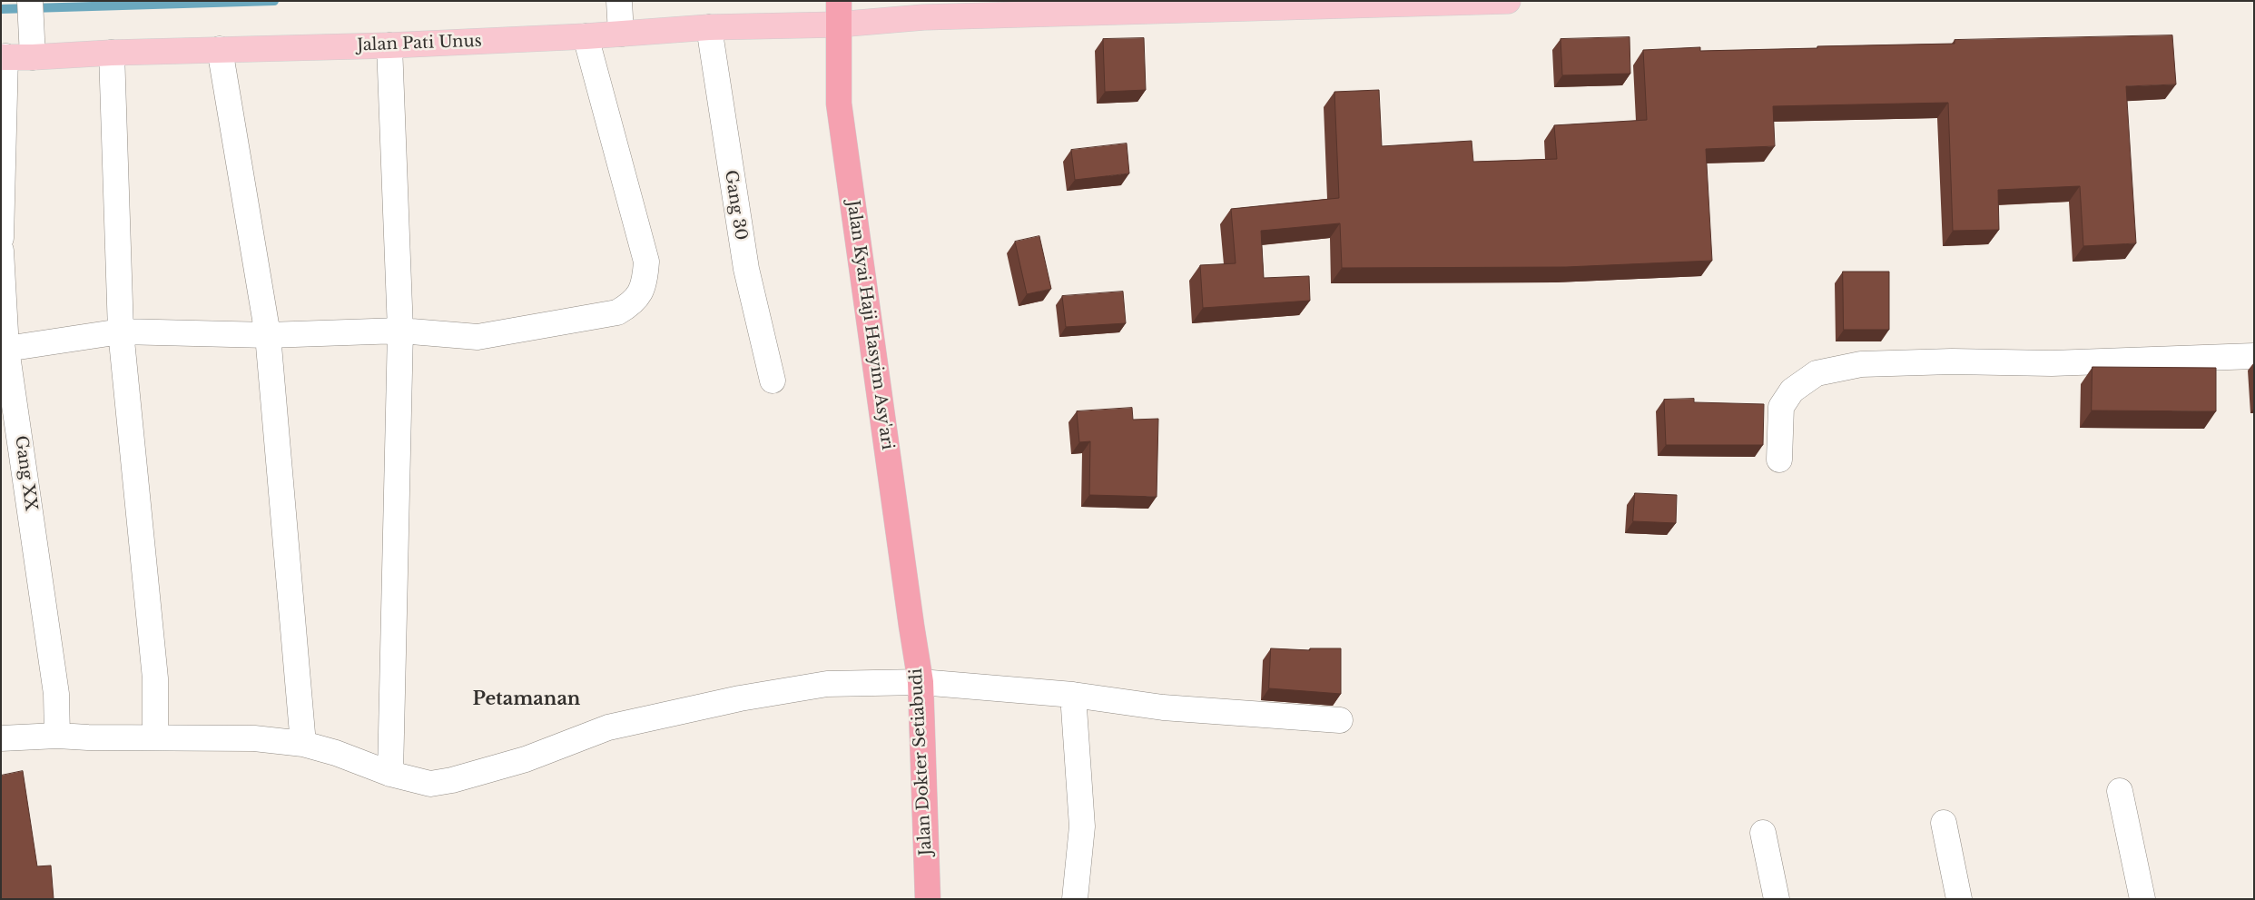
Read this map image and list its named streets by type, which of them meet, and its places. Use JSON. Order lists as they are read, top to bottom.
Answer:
{
  "streets": {
    "highway": ["Jalan Kyai Haji Hasyim Asy'ari", "Jalan Dokter Setiabudi"],
    "main road": ["Jalan Pati Unus"],
    "street": ["Gang 30", "Gang XX"]
  },
  "crossings": [
    ["Jalan Pati Unus", "Gang 30"],
    ["Jalan Pati Unus", "Jalan Kyai Haji Hasyim Asy'ari"],
    ["Jalan Kyai Haji Hasyim Asy'ari", "Jalan Dokter Setiabudi"]
  ],
  "districts": ["Petamanan"]
}
